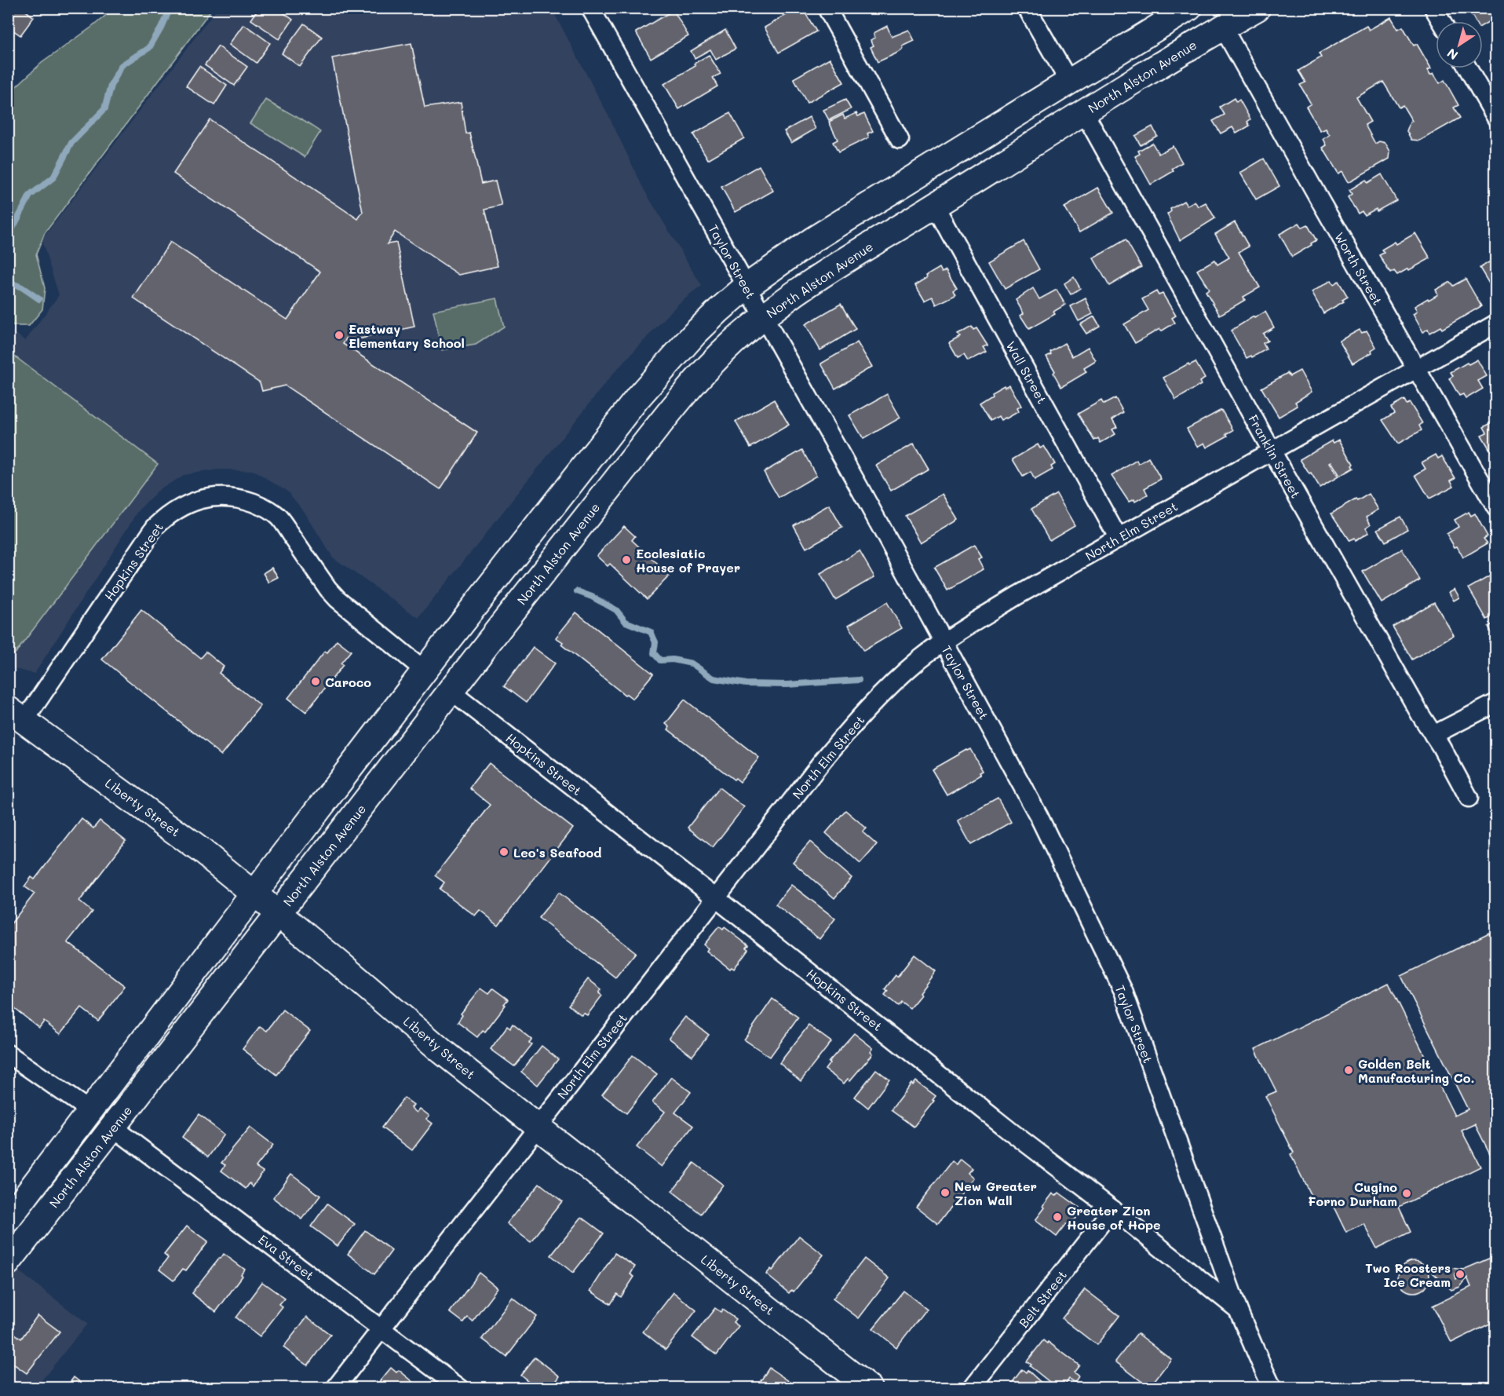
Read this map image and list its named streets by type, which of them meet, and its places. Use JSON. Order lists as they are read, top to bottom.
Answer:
{
  "streets": {
    "main road": ["North Alston Avenue", "Liberty Street"],
    "street": [
      "Taylor Street",
      "Worth Street",
      "Wall Street",
      "Franklin Street",
      "North Elm Street",
      "Hopkins Street",
      "Eva Street",
      "Belt Street"
    ]
  },
  "crossings": [
    ["North Alston Avenue", "Taylor Street"],
    ["North Alston Avenue", "Worth Street"],
    ["North Alston Avenue", "Wall Street"],
    ["North Alston Avenue", "Franklin Street"],
    ["North Alston Avenue", "Hopkins Street"],
    ["North Alston Avenue", "Liberty Street"],
    ["North Alston Avenue", "Eva Street"],
    ["Taylor Street", "North Elm Street"],
    ["Taylor Street", "Hopkins Street"],
    ["Worth Street", "North Elm Street"],
    ["Wall Street", "North Elm Street"],
    ["Franklin Street", "North Elm Street"],
    ["North Elm Street", "Hopkins Street"],
    ["North Elm Street", "Liberty Street"],
    ["North Elm Street", "Eva Street"],
    ["Hopkins Street", "Liberty Street"],
    ["Hopkins Street", "Belt Street"]
  ],
  "places": [
    "Eastway Elementary School",
    "Ecclesiatic House of Prayer",
    "Caroco",
    "Leo's Seafood",
    "Golden Belt Manufacturing Co.",
    "New Greater Zion Wall",
    "Cugino Forno Durham",
    "Greater Zion House of Hope",
    "Two Roosters Ice Cream"
  ],
  "north": "bottom left"
}
